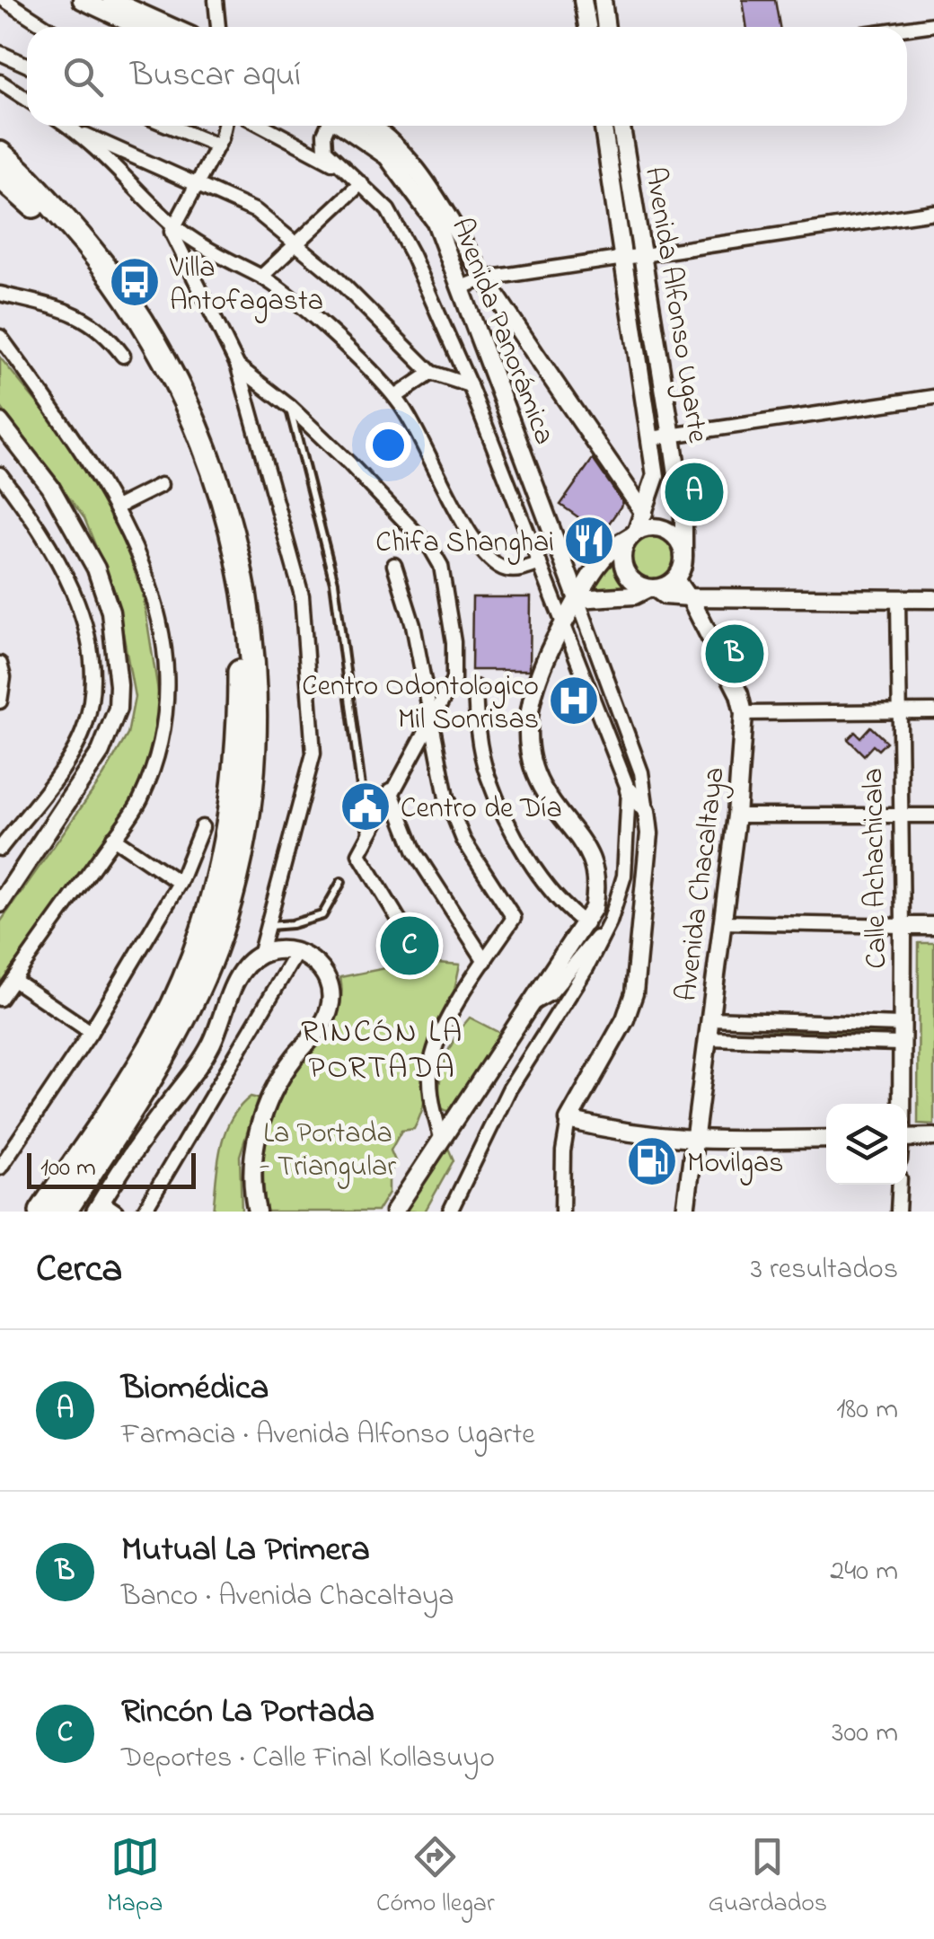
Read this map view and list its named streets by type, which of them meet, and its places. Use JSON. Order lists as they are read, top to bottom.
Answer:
{
  "streets": {
    "street": [
      "Avenida Alfonso Ugarte",
      "Avenida Panorámica",
      "Calle Achachicala",
      "Avenida Chacaltaya"
    ]
  },
  "crossings": [
    ["Avenida Alfonso Ugarte", "Avenida Panorámica"],
    ["Avenida Alfonso Ugarte", "Avenida Chacaltaya"]
  ],
  "districts": ["RINCÓN LA PORTADA"],
  "parks": ["La Portada - Triangular"],
  "places": {
    "bus stop": ["Villa Antofagasta"],
    "restaurant": ["Chifa Shanghai"],
    "hospital": ["Centro Odontologico Mil Sonrisas"],
    "public building": ["Centro de Día"],
    "fuel station": ["Movilgas"]
  },
  "scale_bar": "100 m",
  "page": {
    "search": "Buscar aquí",
    "pins": ["A", "B", "C"],
    "scale": "100 m",
    "heading": ["Cerca", "3 resultados"],
    "list": [
      {
        "mark": "A",
        "name": "Biomédica",
        "note": "Farmacia · Avenida Alfonso Ugarte",
        "value": "180 m"
      },
      {
        "mark": "B",
        "name": "Mutual La Primera",
        "note": "Banco · Avenida Chacaltaya",
        "value": "240 m"
      },
      {
        "mark": "C",
        "name": "Rincón La Portada",
        "note": "Deportes · Calle Final Kollasuyo",
        "value": "300 m"
      }
    ],
    "nav": ["Mapa", "Cómo llegar", "Guardados"]
  }
}
